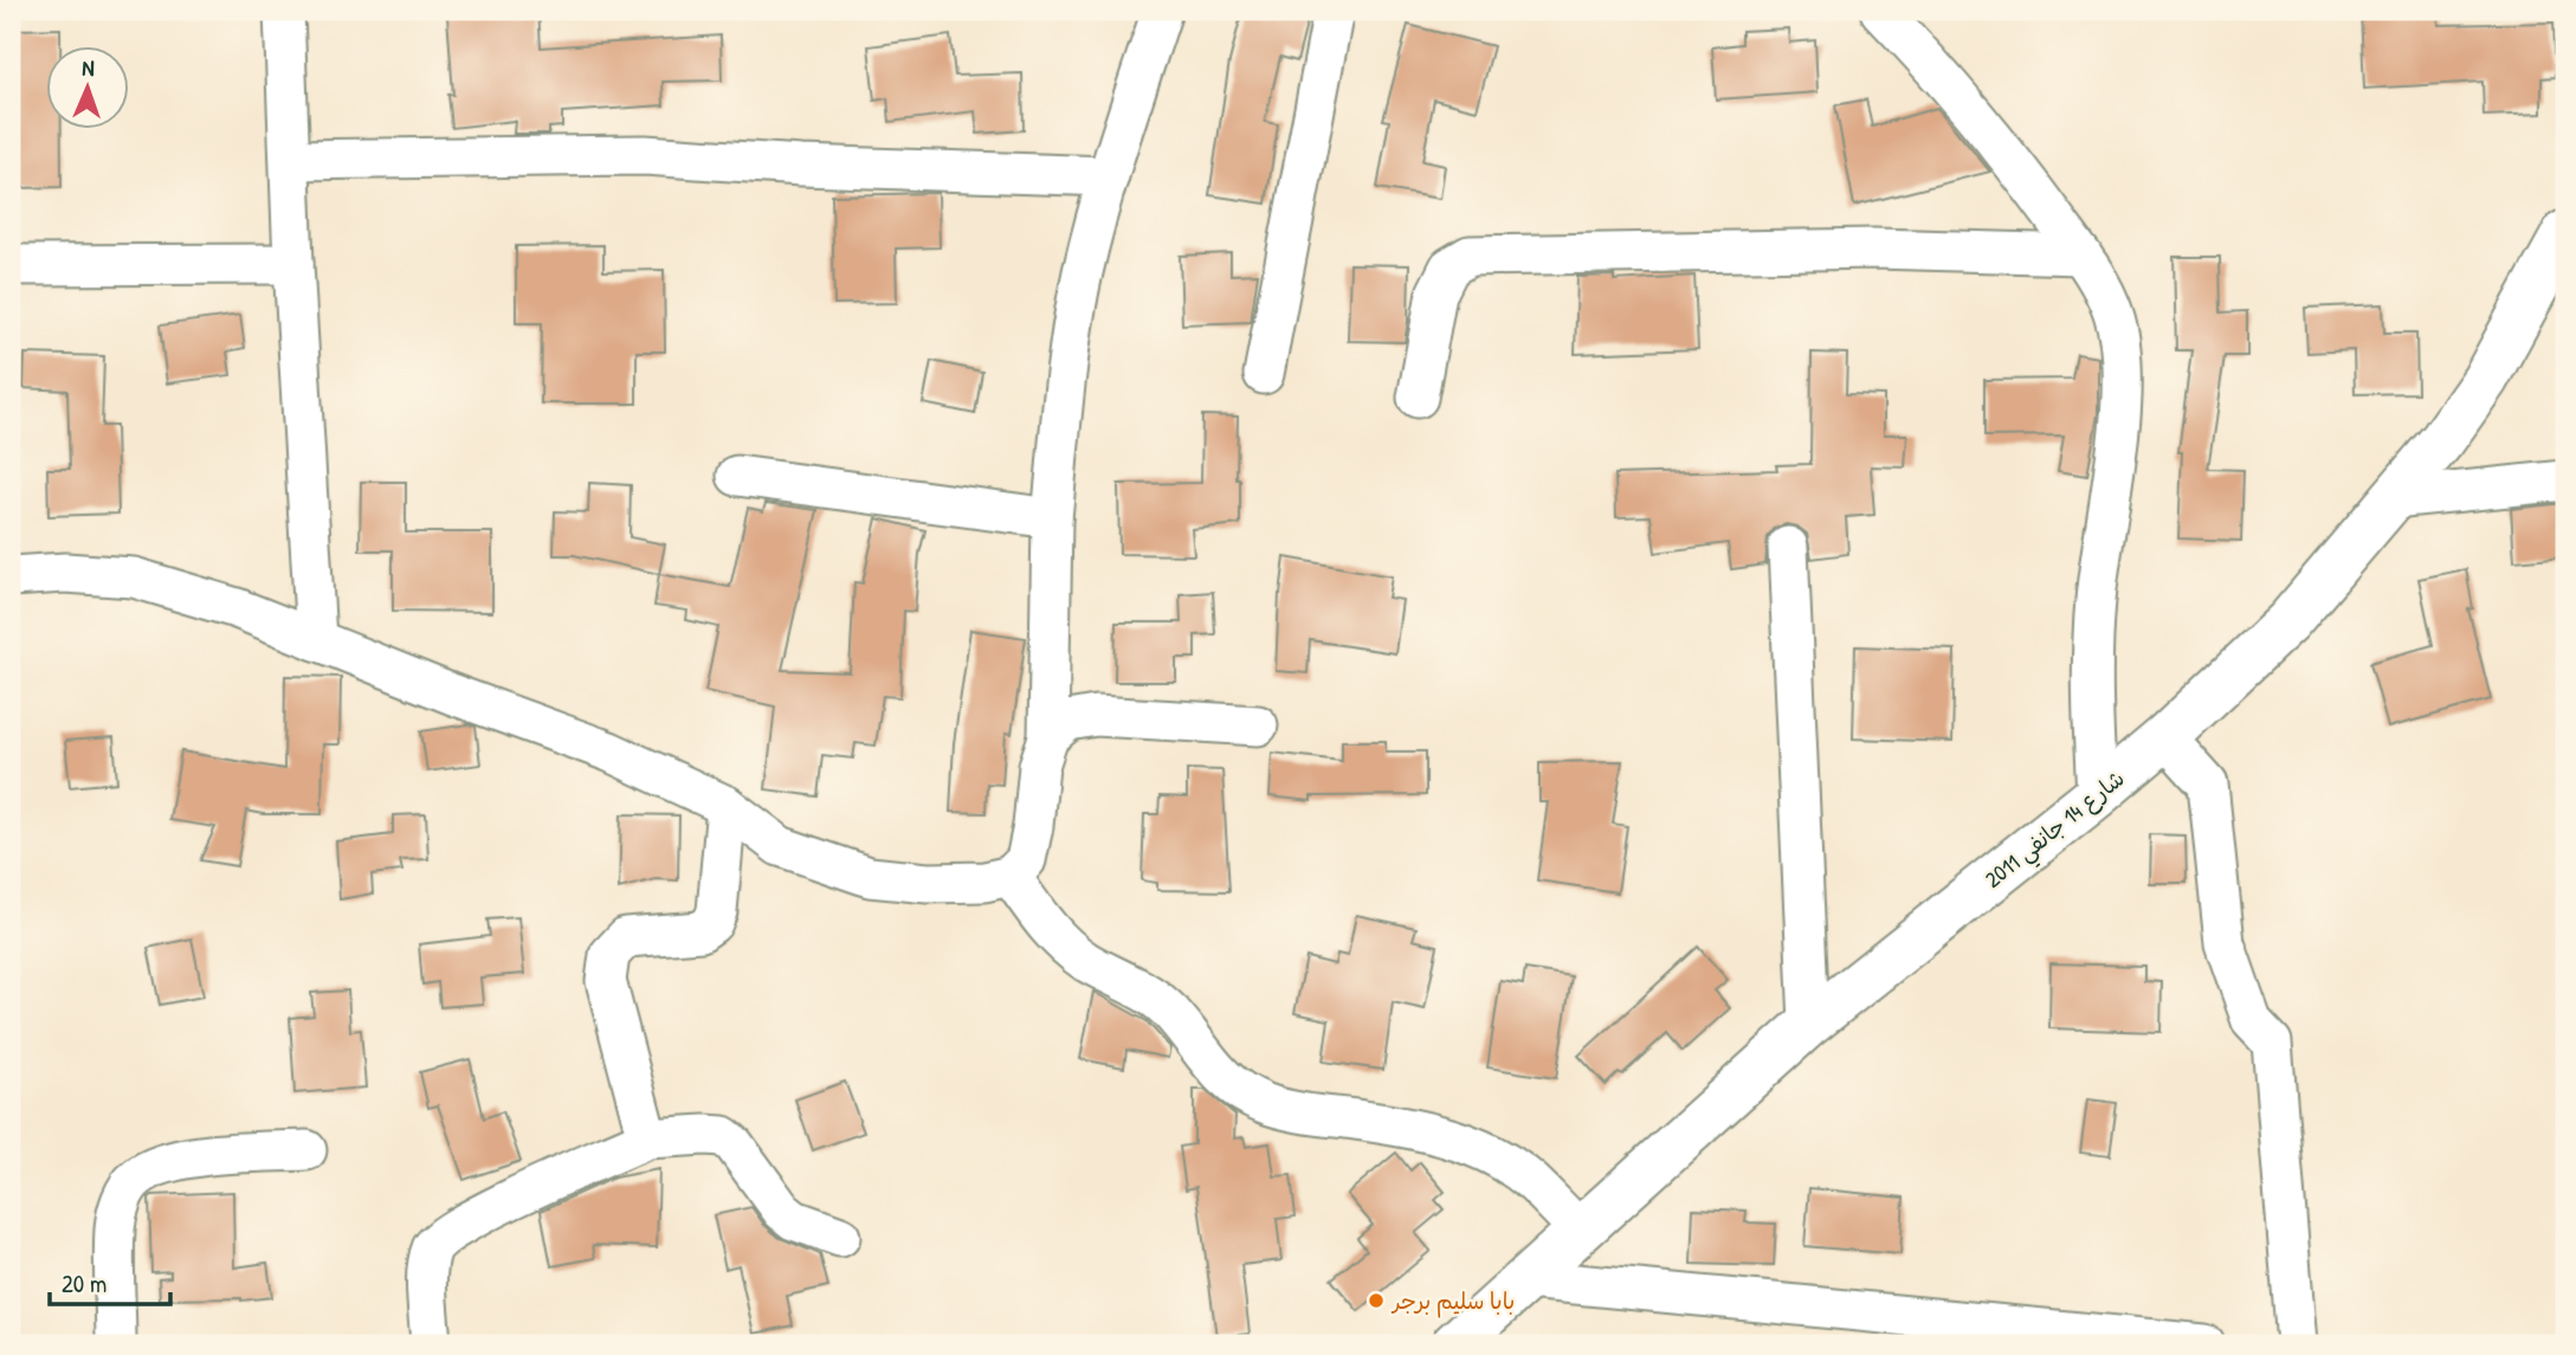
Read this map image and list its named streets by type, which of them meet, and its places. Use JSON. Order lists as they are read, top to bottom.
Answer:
{
  "streets": {
    "main road": ["شارع 14 جانفي 2011"]
  },
  "places": ["بابا سليم برجر"],
  "scale_bar": "20 m",
  "north": "top"
}
